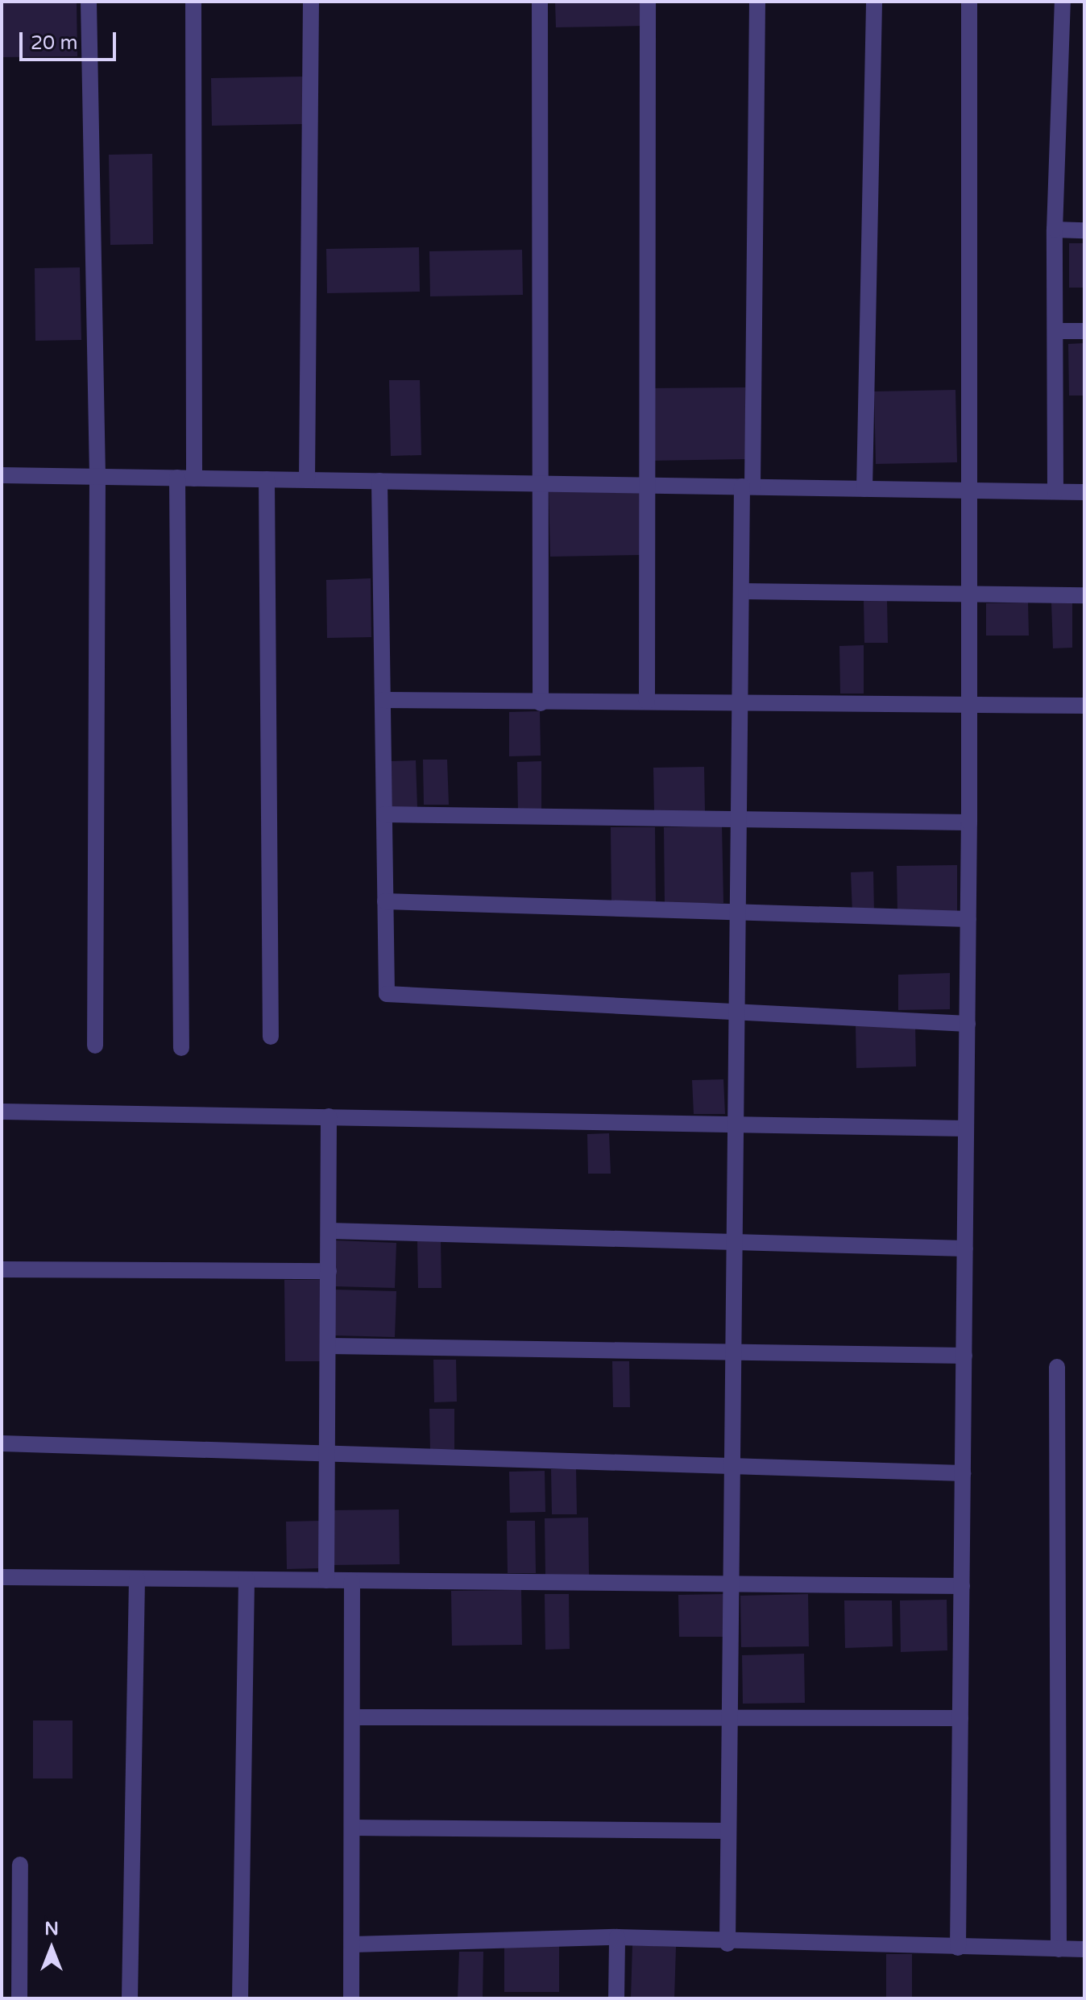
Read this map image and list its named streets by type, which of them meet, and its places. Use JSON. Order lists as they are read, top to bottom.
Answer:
{
  "scale_bar": "20 m",
  "north": "top"
}
